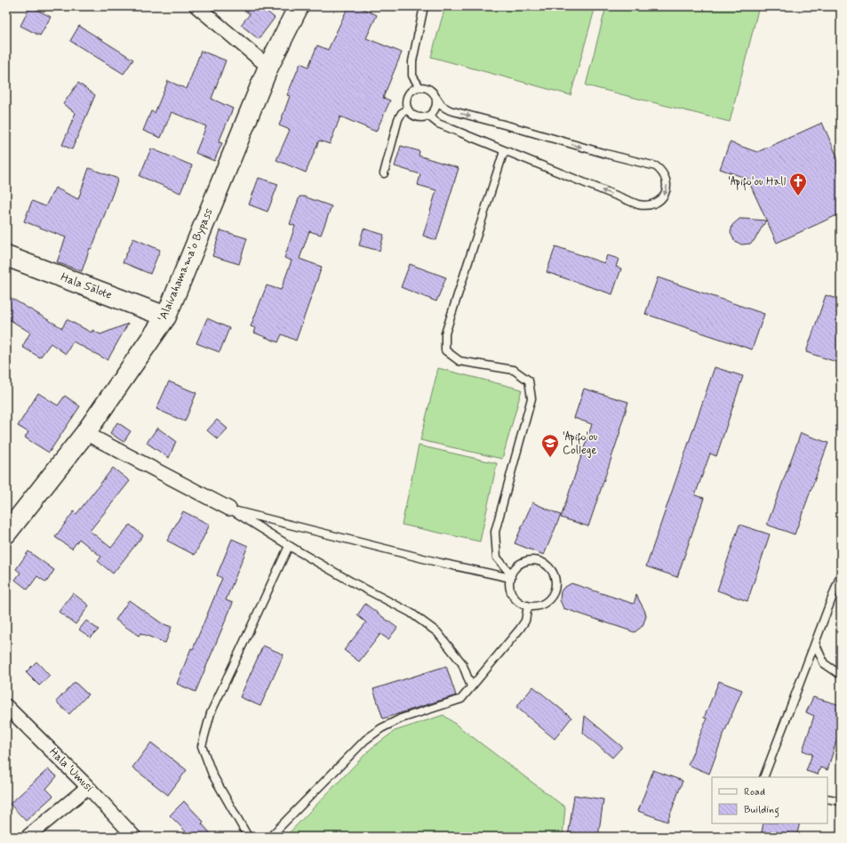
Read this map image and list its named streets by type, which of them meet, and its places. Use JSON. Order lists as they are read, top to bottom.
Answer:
{
  "streets": {
    "main road": ["'Alaivahamama'o Bypass", "Hala Sālote"],
    "street": ["Hala 'Umusi"]
  },
  "crossings": [
    ["'Alaivahamama'o Bypass", "Hala Sālote"]
  ],
  "places": {
    "church": ["'Apifo'ou Hall"],
    "school or university": ["'Apifo'ou College"]
  },
  "legend": ["Road", "Building"]
}
